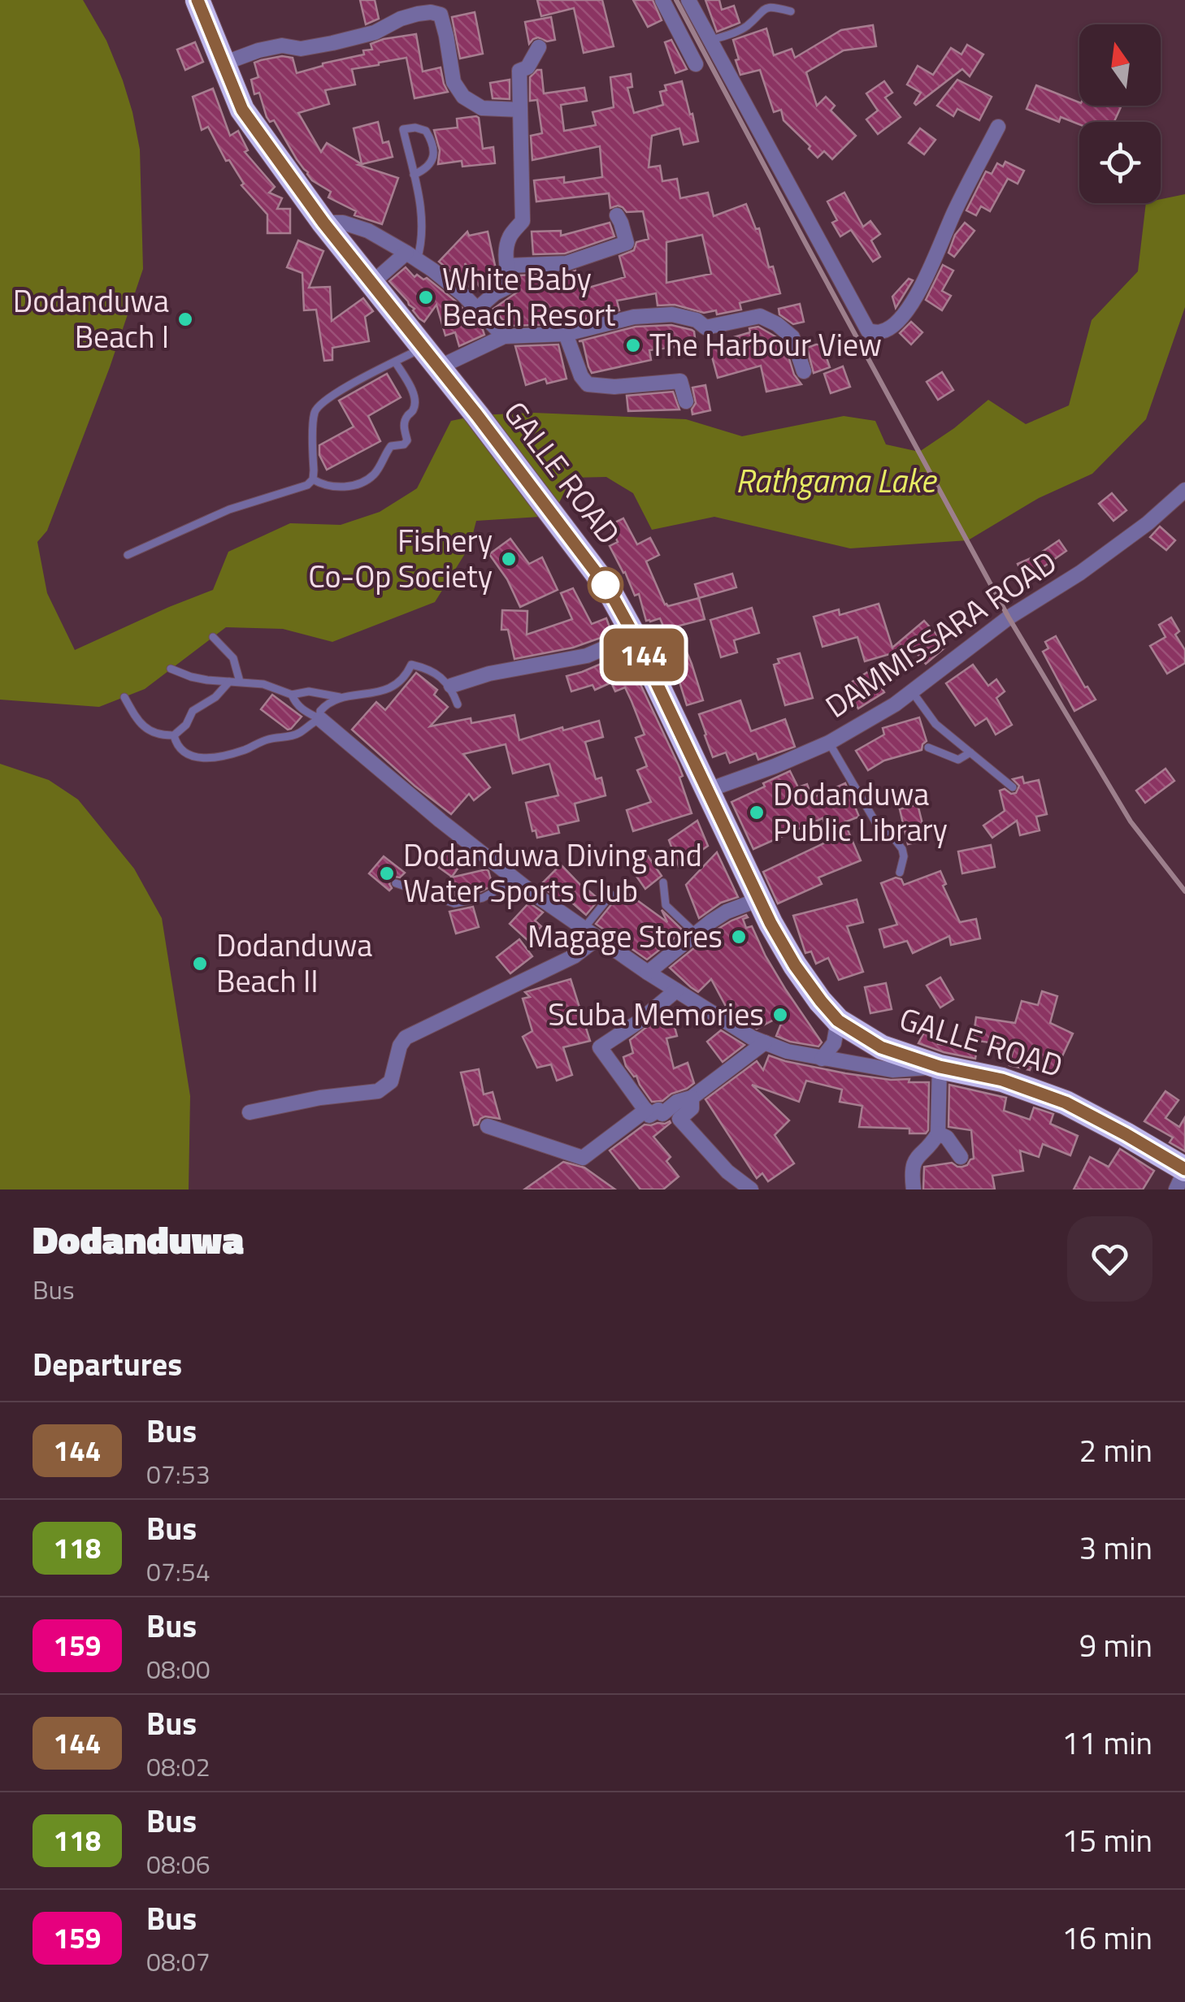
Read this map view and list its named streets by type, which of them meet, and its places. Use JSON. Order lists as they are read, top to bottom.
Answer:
{
  "streets": {
    "highway": ["GALLE ROAD"],
    "street": ["DAMMISSARA ROAD"]
  },
  "crossings": [
    ["GALLE ROAD", "DAMMISSARA ROAD"]
  ],
  "water": ["Rathgama Lake"],
  "places": [
    "White Baby Beach Resort",
    "Dodanduwa Beach I",
    "The Harbour View",
    "Fishery Co-Op Society",
    "Dodanduwa Public Library",
    "Dodanduwa Diving and Water Sports Club",
    "Magage Stores",
    "Dodanduwa Beach II",
    "Scuba Memories"
  ],
  "lines": ["bus line 144"],
  "north": "top",
  "page": {
    "on_map": "144",
    "heading": [
      ["Dodanduwa", "Bus"],
      "Departures"
    ],
    "list": [
      {
        "mark": "144",
        "name": "Bus",
        "note": "07:53",
        "value": "2 min"
      },
      {
        "mark": "118",
        "name": "Bus",
        "note": "07:54",
        "value": "3 min"
      },
      {
        "mark": "159",
        "name": "Bus",
        "note": "08:00",
        "value": "9 min"
      },
      {
        "mark": "144",
        "name": "Bus",
        "note": "08:02",
        "value": "11 min"
      },
      {
        "mark": "118",
        "name": "Bus",
        "note": "08:06",
        "value": "15 min"
      },
      {
        "mark": "159",
        "name": "Bus",
        "note": "08:07",
        "value": "16 min"
      }
    ]
  }
}
